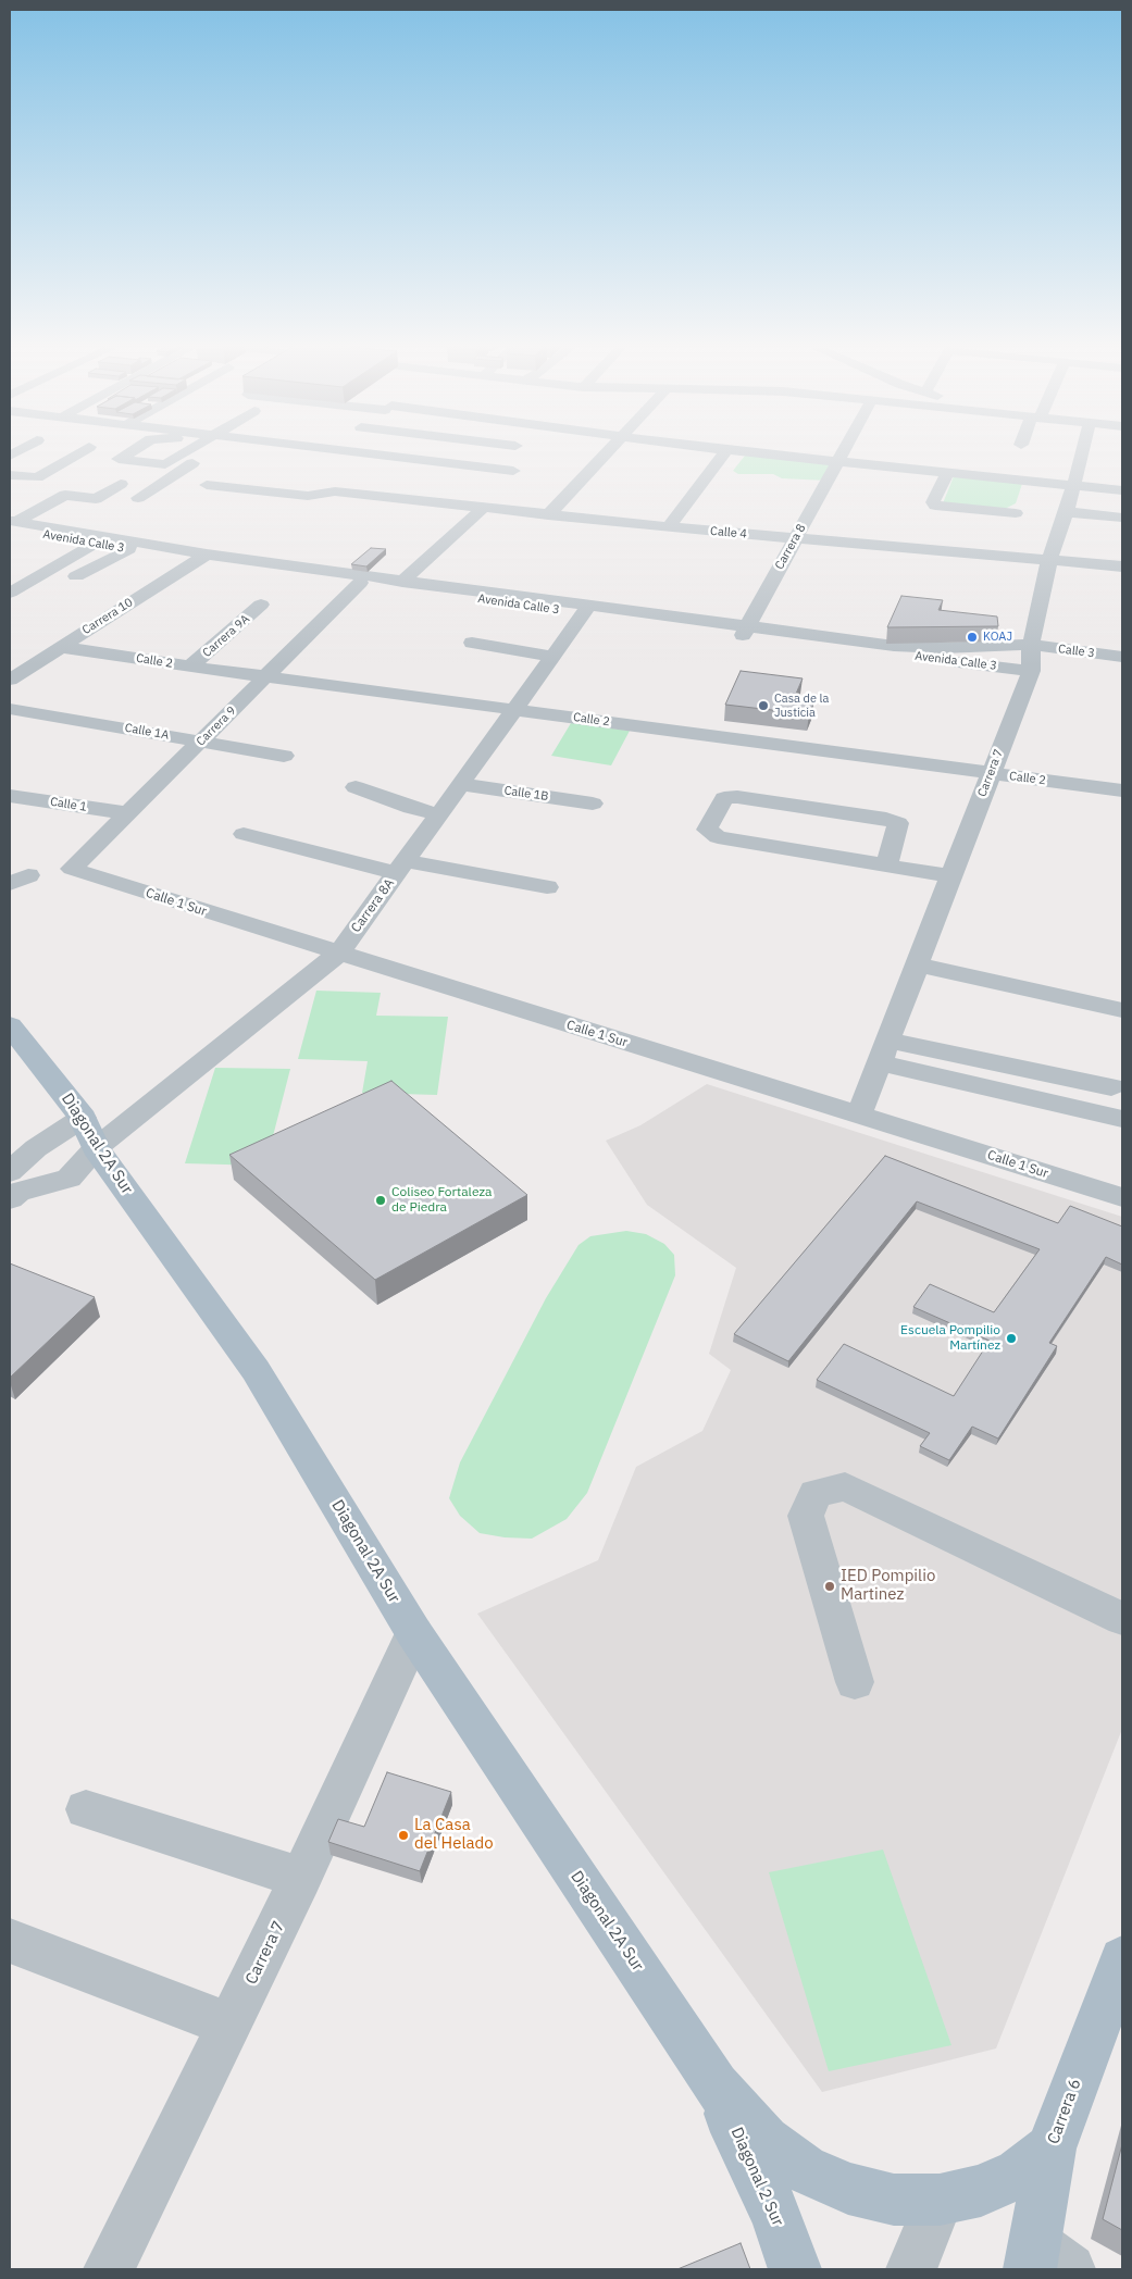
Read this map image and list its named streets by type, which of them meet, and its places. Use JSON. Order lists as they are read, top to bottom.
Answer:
{
  "streets": {
    "main road": ["Diagonal 2A Sur", "Carrera 6", "Diagonal 2 Sur"],
    "street": [
      "Calle 4",
      "Avenida Calle 3",
      "Carrera 8",
      "Carrera 10",
      "Carrera 9A",
      "Calle 3",
      "Calle 2",
      "Carrera 9",
      "Calle 1A",
      "Carrera 7",
      "Calle 1B",
      "Calle 1",
      "Calle 1 Sur",
      "Carrera 8A"
    ]
  },
  "crossings": [
    ["Calle 4", "Carrera 8"],
    ["Calle 4", "Carrera 7"],
    ["Avenida Calle 3", "Carrera 8"],
    ["Avenida Calle 3", "Carrera 10"],
    ["Avenida Calle 3", "Calle 3"],
    ["Avenida Calle 3", "Carrera 9"],
    ["Avenida Calle 3", "Carrera 7"],
    ["Avenida Calle 3", "Carrera 8A"],
    ["Carrera 10", "Calle 2"],
    ["Carrera 9A", "Calle 2"],
    ["Calle 3", "Carrera 7"],
    ["Calle 2", "Carrera 9"],
    ["Calle 2", "Carrera 7"],
    ["Calle 2", "Carrera 8A"],
    ["Carrera 9", "Calle 1A"],
    ["Carrera 9", "Calle 1"],
    ["Carrera 9", "Calle 1 Sur"],
    ["Carrera 7", "Calle 1 Sur"],
    ["Carrera 7", "Diagonal 2A Sur"],
    ["Calle 1B", "Carrera 8A"],
    ["Calle 1 Sur", "Carrera 8A"],
    ["Carrera 8A", "Diagonal 2A Sur"],
    ["Diagonal 2A Sur", "Diagonal 2 Sur"]
  ],
  "places": [
    "KOAJ",
    "Casa de la Justicia",
    "Coliseo Fortaleza de Piedra",
    "Escuela Pompilio Martínez",
    "IED Pompilio Martinez",
    "La Casa del Helado"
  ]
}
